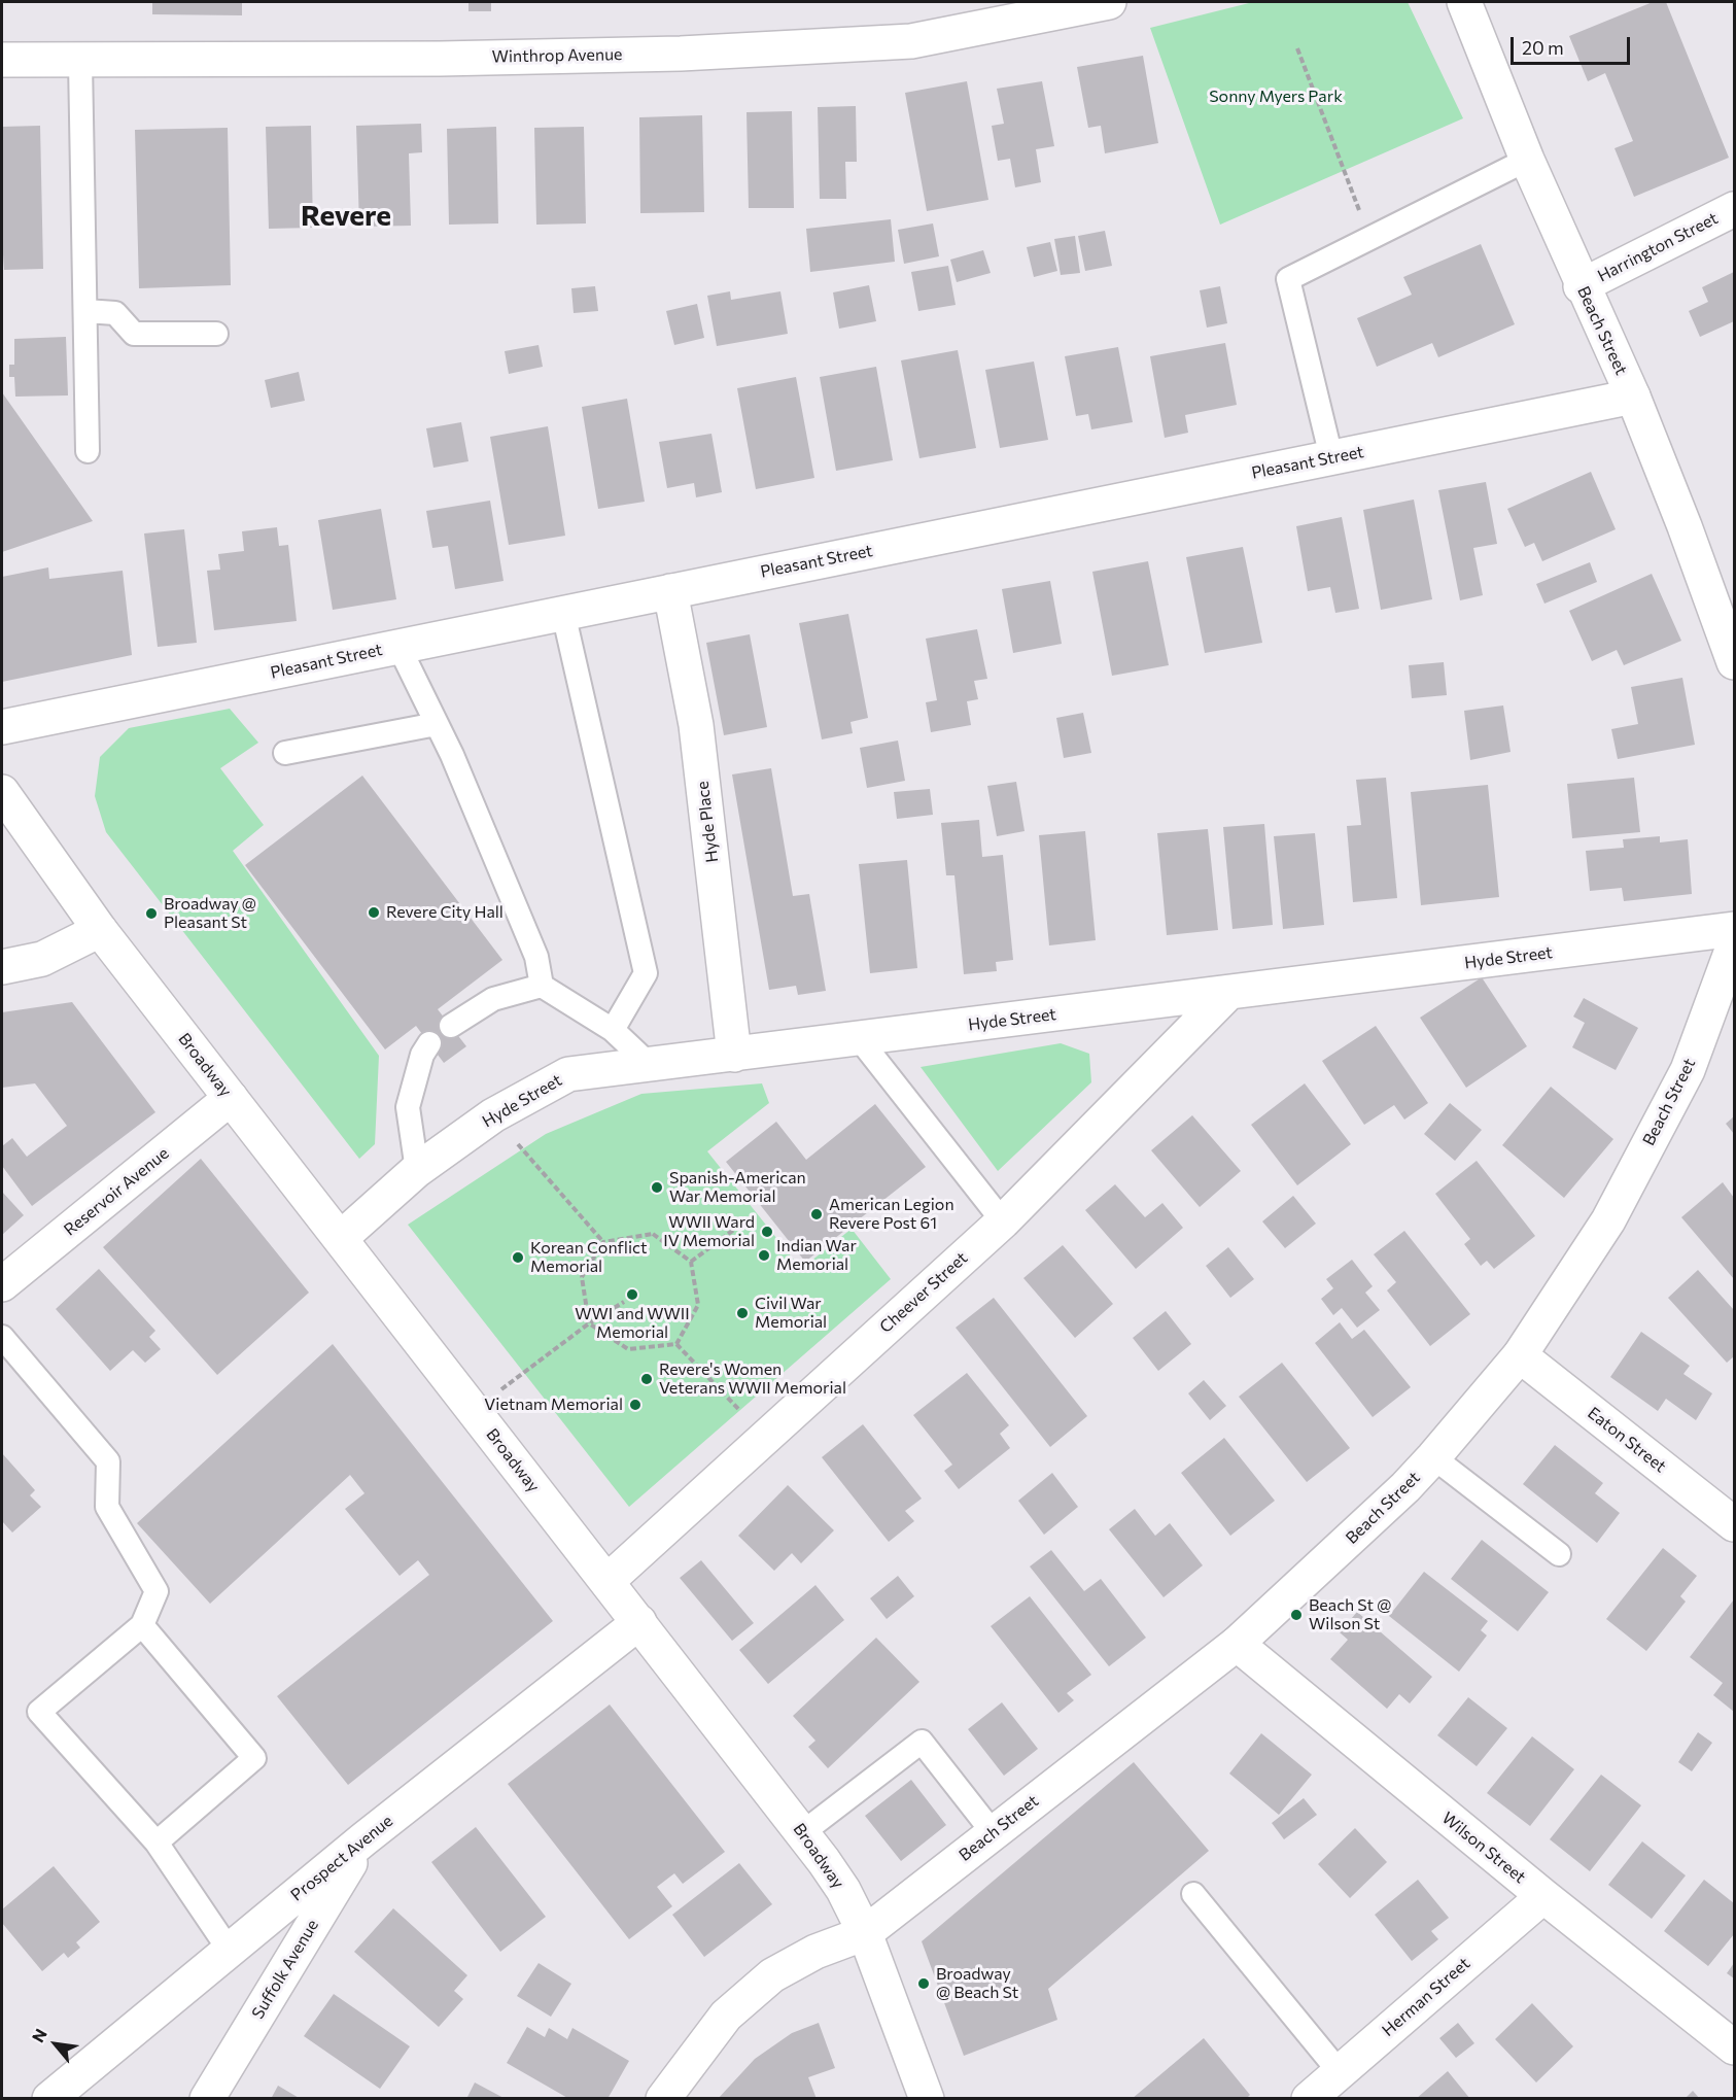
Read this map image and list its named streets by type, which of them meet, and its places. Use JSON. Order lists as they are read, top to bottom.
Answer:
{
  "streets": {
    "street": [
      "Winthrop Avenue",
      "Harrington Street",
      "Beach Street",
      "Pleasant Street",
      "Hyde Place",
      "Hyde Street",
      "Broadway",
      "Reservoir Avenue",
      "Cheever Street",
      "Eaton Street",
      "Wilson Street",
      "Prospect Avenue",
      "Suffolk Avenue",
      "Herman Street"
    ]
  },
  "crossings": [
    ["Harrington Street", "Beach Street"],
    ["Beach Street", "Pleasant Street"],
    ["Beach Street", "Broadway"],
    ["Beach Street", "Eaton Street"],
    ["Beach Street", "Wilson Street"],
    ["Pleasant Street", "Hyde Place"],
    ["Hyde Place", "Hyde Street"],
    ["Hyde Street", "Broadway"],
    ["Hyde Street", "Cheever Street"],
    ["Broadway", "Reservoir Avenue"],
    ["Broadway", "Cheever Street"],
    ["Broadway", "Prospect Avenue"],
    ["Wilson Street", "Herman Street"],
    ["Prospect Avenue", "Suffolk Avenue"]
  ],
  "districts": ["Revere"],
  "parks": ["Sonny Myers Park"],
  "places": [
    "Revere City Hall",
    "Broadway @ Pleasant St",
    "Spanish-American War Memorial",
    "American Legion Revere Post 61",
    "WWII Ward IV Memorial",
    "Indian War Memorial",
    "Korean Conflict Memorial",
    "WWI and WWII Memorial",
    "Civil War Memorial",
    "Revere's Women Veterans WWII Memorial",
    "Vietnam Memorial",
    "Beach St @ Wilson St",
    "Broadway @ Beach St"
  ],
  "scale_bar": "20 m",
  "north": "top left"
}
